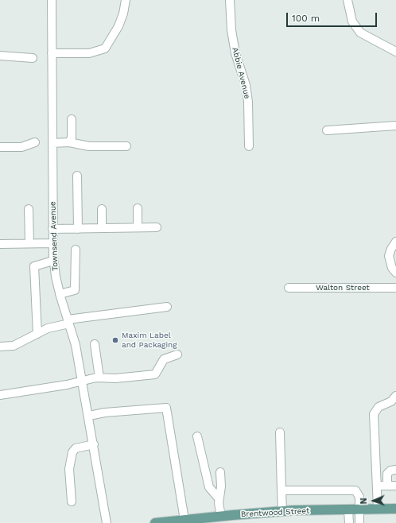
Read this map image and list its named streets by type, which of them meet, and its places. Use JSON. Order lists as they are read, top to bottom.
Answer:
{
  "streets": {
    "main road": ["Brentwood Street"],
    "street": ["Abbie Avenue", "Townsend Avenue", "Walton Street"]
  },
  "places": ["Maxim Label and Packaging"],
  "scale_bar": "100 m",
  "north": "left"
}
